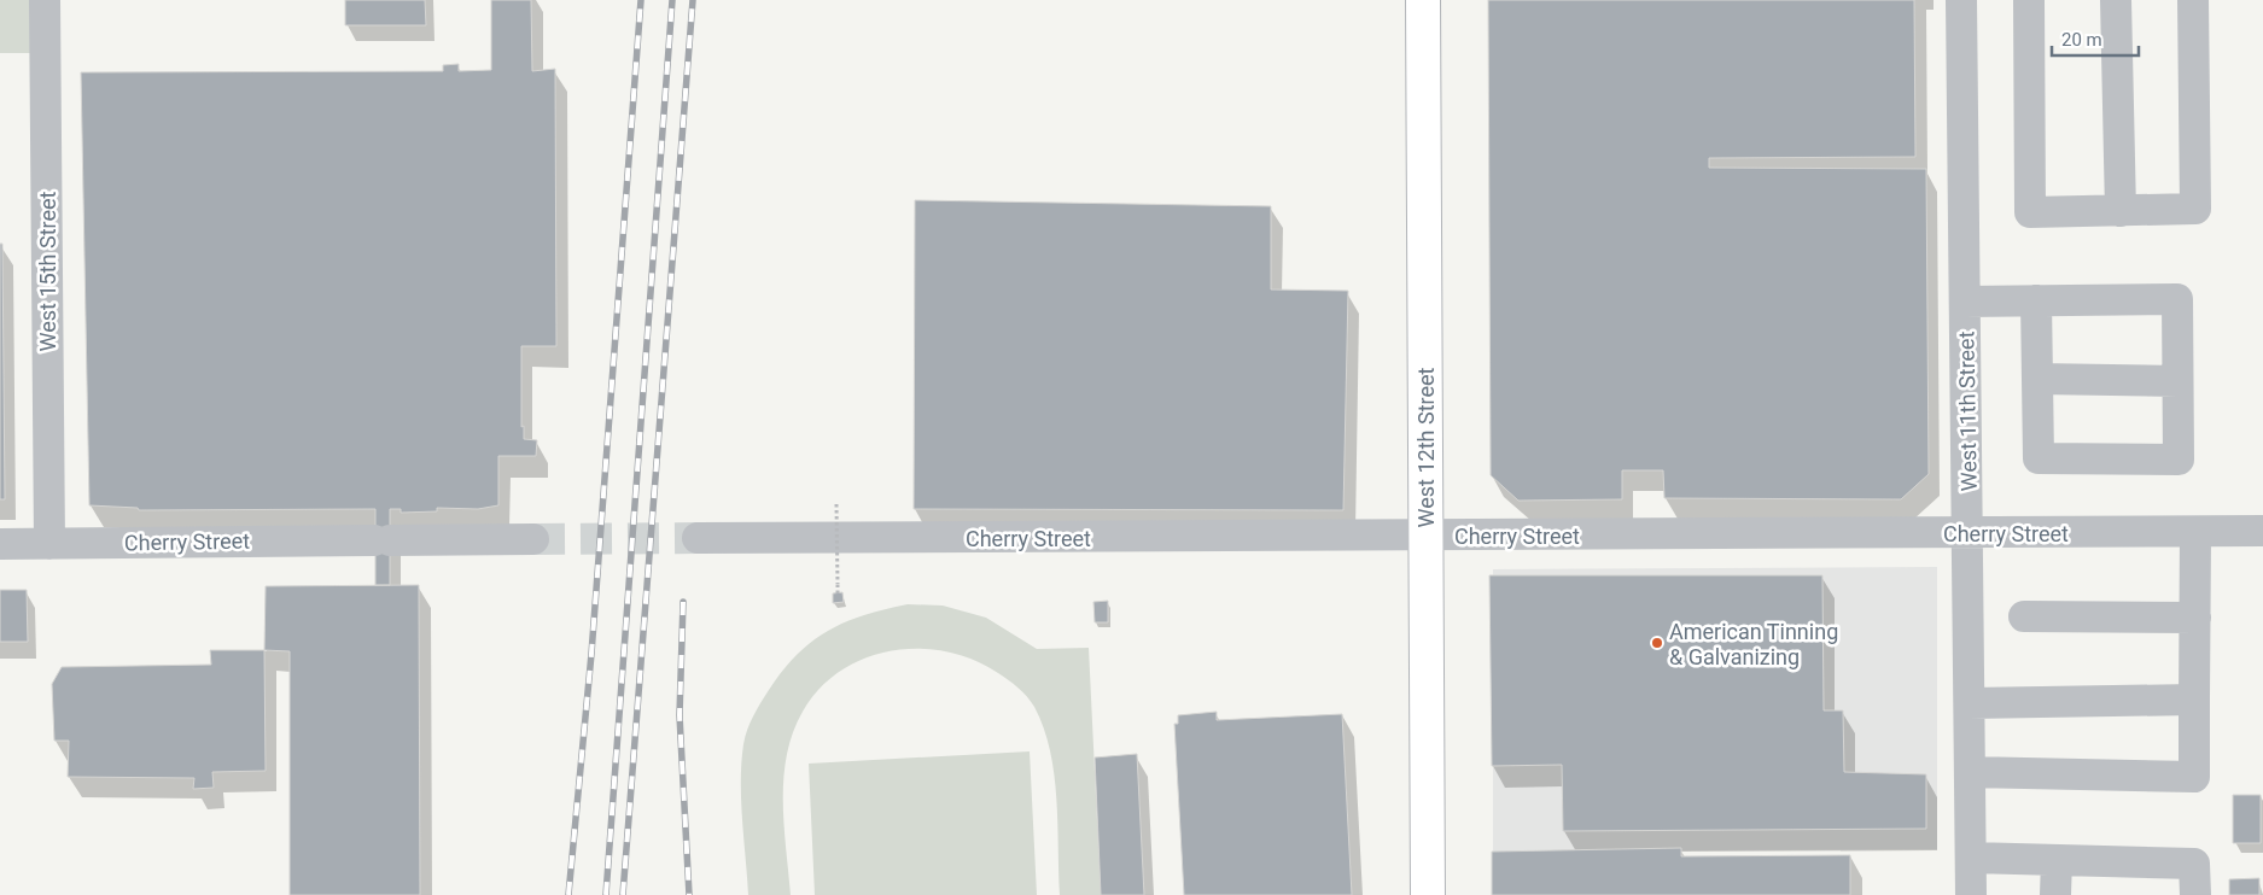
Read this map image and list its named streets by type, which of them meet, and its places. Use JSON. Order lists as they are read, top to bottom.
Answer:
{
  "streets": {
    "main road": ["West 12th Street"],
    "street": ["West 15th Street", "West 11th Street", "Cherry Street"]
  },
  "crossings": [
    ["West 15th Street", "Cherry Street"],
    ["West 11th Street", "Cherry Street"],
    ["West 12th Street", "Cherry Street"]
  ],
  "places": ["American Tinning & Galvanizing"],
  "scale_bar": "20 m"
}
